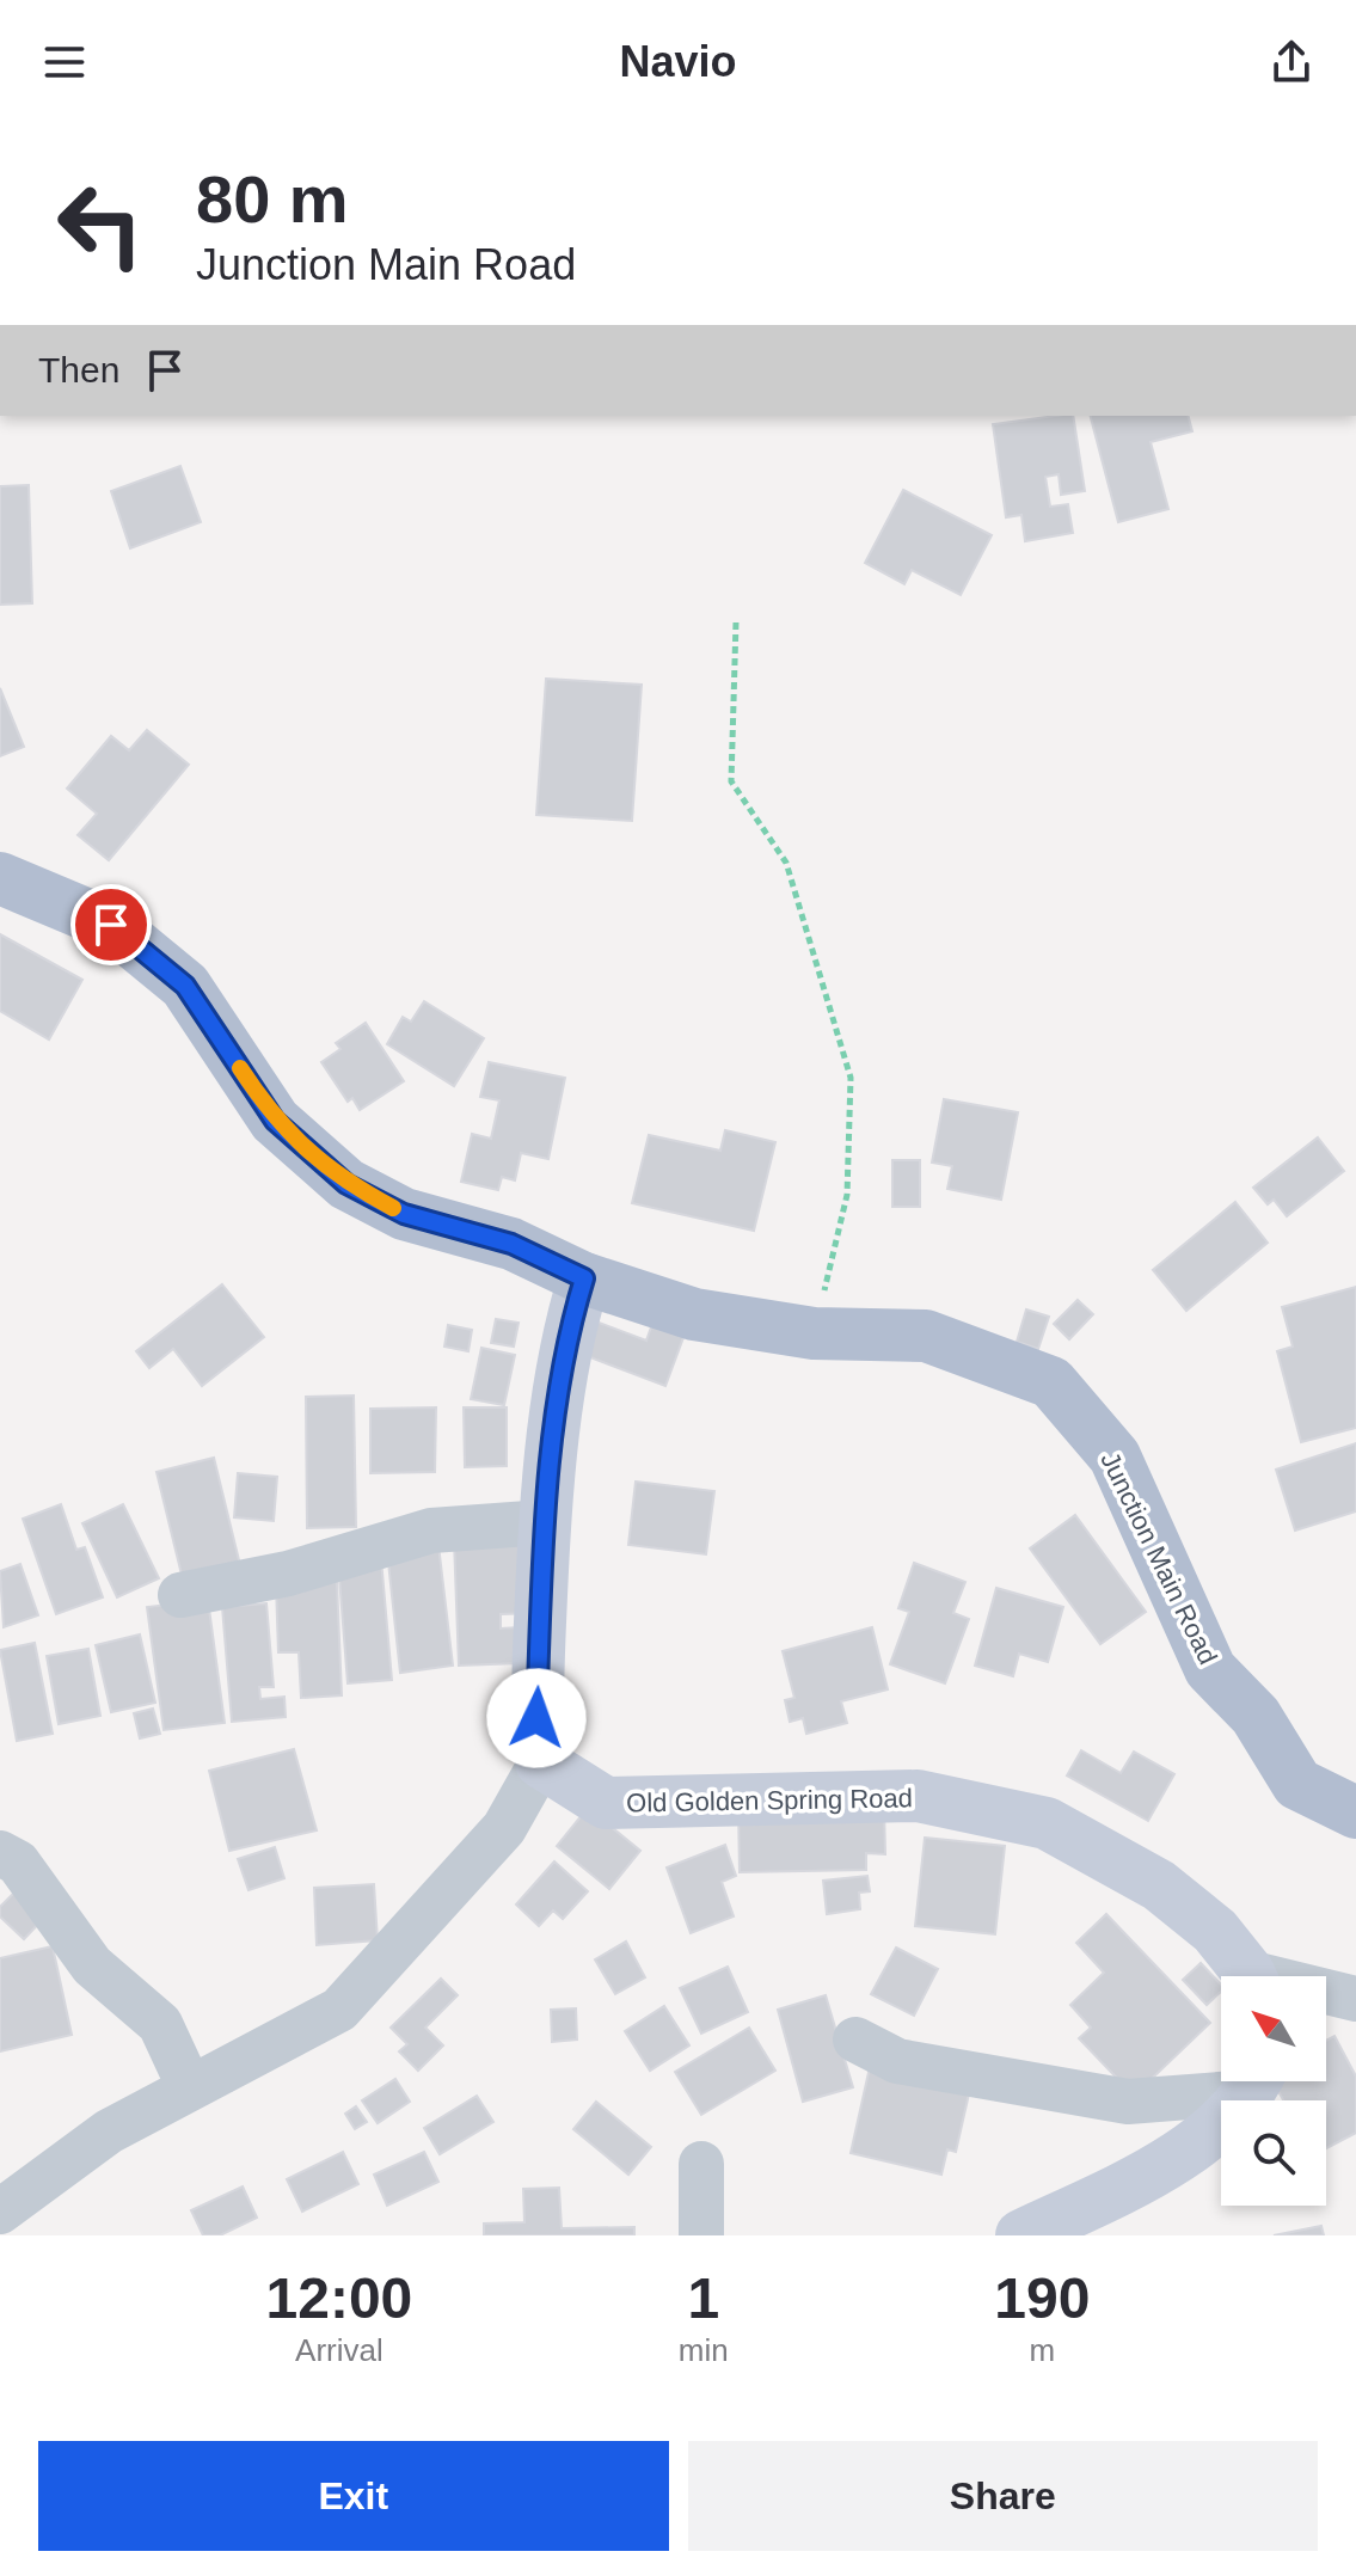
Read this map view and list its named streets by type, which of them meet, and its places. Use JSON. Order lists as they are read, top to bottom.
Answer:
{
  "streets": {
    "main road": ["Junction Main Road", "Old Golden Spring Road"]
  },
  "north": "top left",
  "page": {
    "header": "Navio",
    "turn": ["80 m", "Junction Main Road"],
    "then": "Then",
    "eta": [
      "12:00",
      "Arrival",
      "1",
      "min",
      "190",
      "m"
    ],
    "buttons": ["Exit", "Share"]
  }
}
